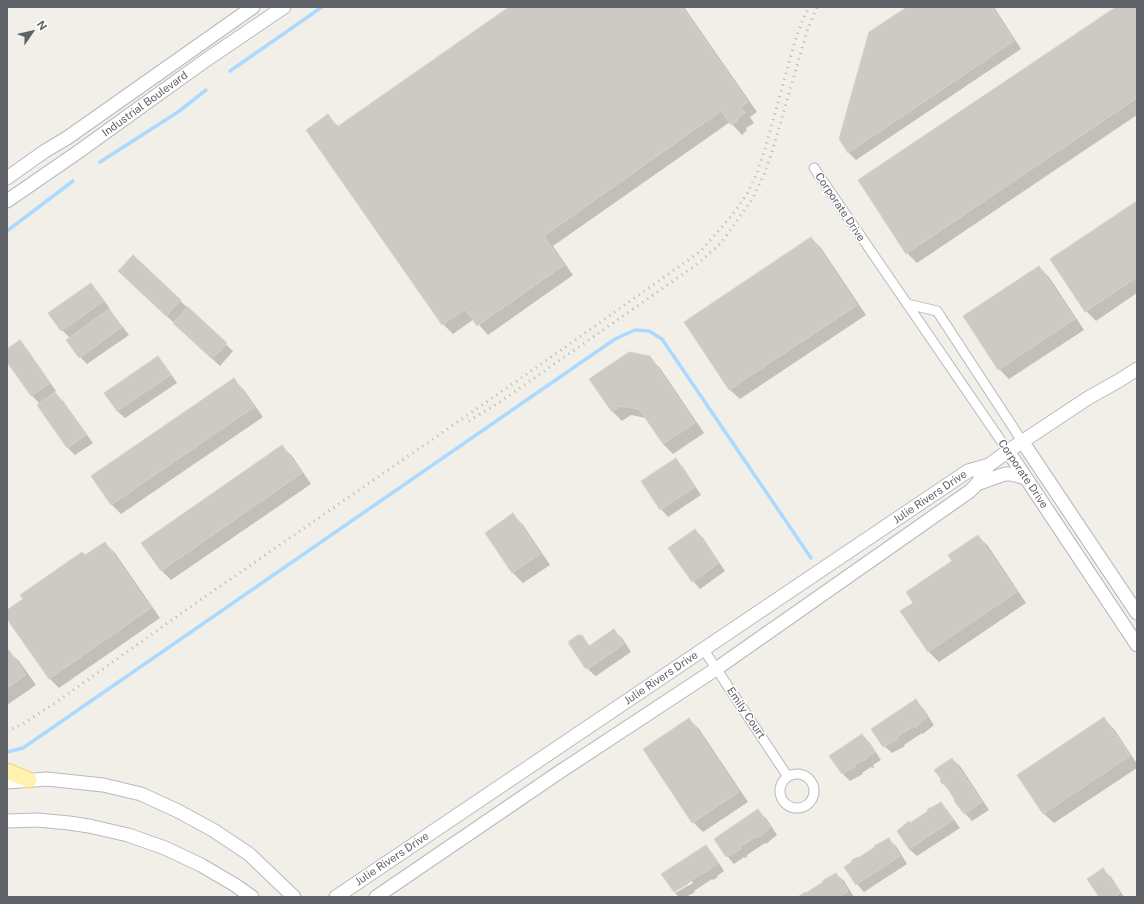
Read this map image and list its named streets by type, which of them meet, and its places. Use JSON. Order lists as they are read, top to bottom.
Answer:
{
  "streets": {
    "street": [
      "Industrial Boulevard",
      "Corporate Drive",
      "Julie Rivers Drive",
      "Emily Court"
    ]
  },
  "crossings": [
    ["Corporate Drive", "Julie Rivers Drive"],
    ["Julie Rivers Drive", "Emily Court"]
  ],
  "north": "top right"
}
